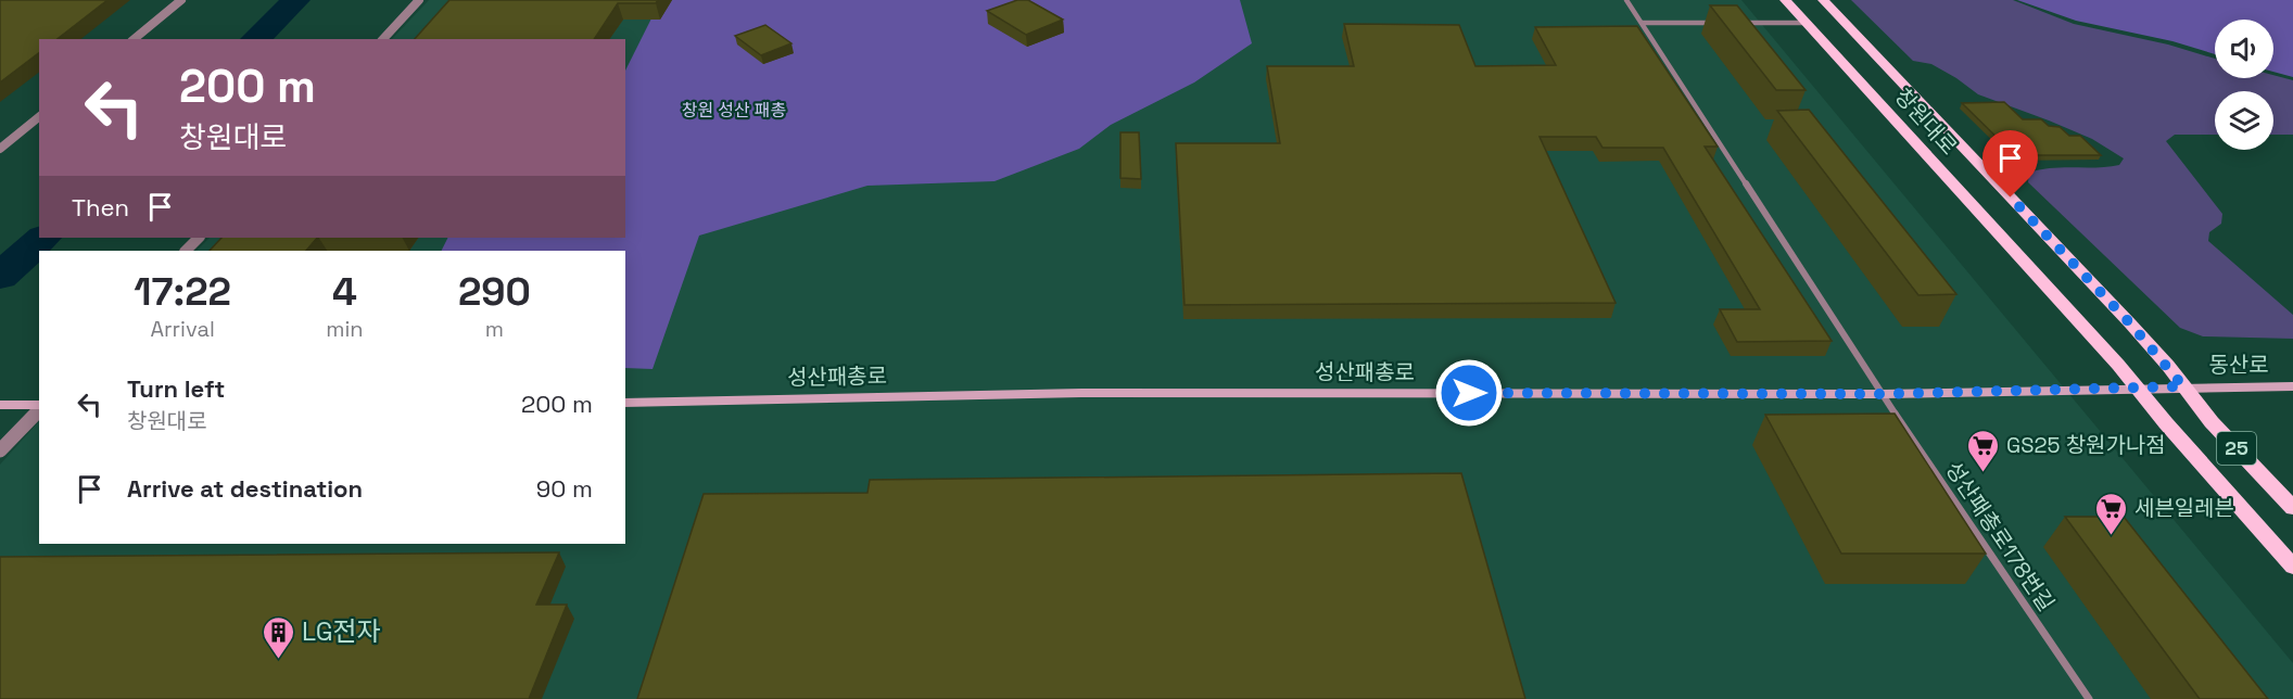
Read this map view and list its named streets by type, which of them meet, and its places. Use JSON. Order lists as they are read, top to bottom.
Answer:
{
  "streets": {
    "main road": [
      "창원대로",
      "동산로",
      "성산패총로",
      "25"
    ],
    "street": ["성산패총로178번길"]
  },
  "crossings": [
    ["창원대로", "동산로"],
    ["창원대로", "성산패총로"],
    ["동산로", "성산패총로"],
    ["성산패총로", "성산패총로178번길"]
  ],
  "parks": ["창원 성산 패총"],
  "places": {
    "supermarket": ["GS25 창원가나점", "세븐일레븐"],
    "building": ["LG전자"]
  },
  "page": {
    "turn": ["200 m", "창원대로"],
    "then": "Then",
    "eta": [
      "17:22",
      "Arrival",
      "4",
      "min",
      "290",
      "m"
    ],
    "list": [
      {
        "name": "Turn left",
        "note": "창원대로",
        "value": "200 m"
      },
      {
        "name": "Arrive at destination",
        "value": "90 m"
      }
    ]
  }
}
